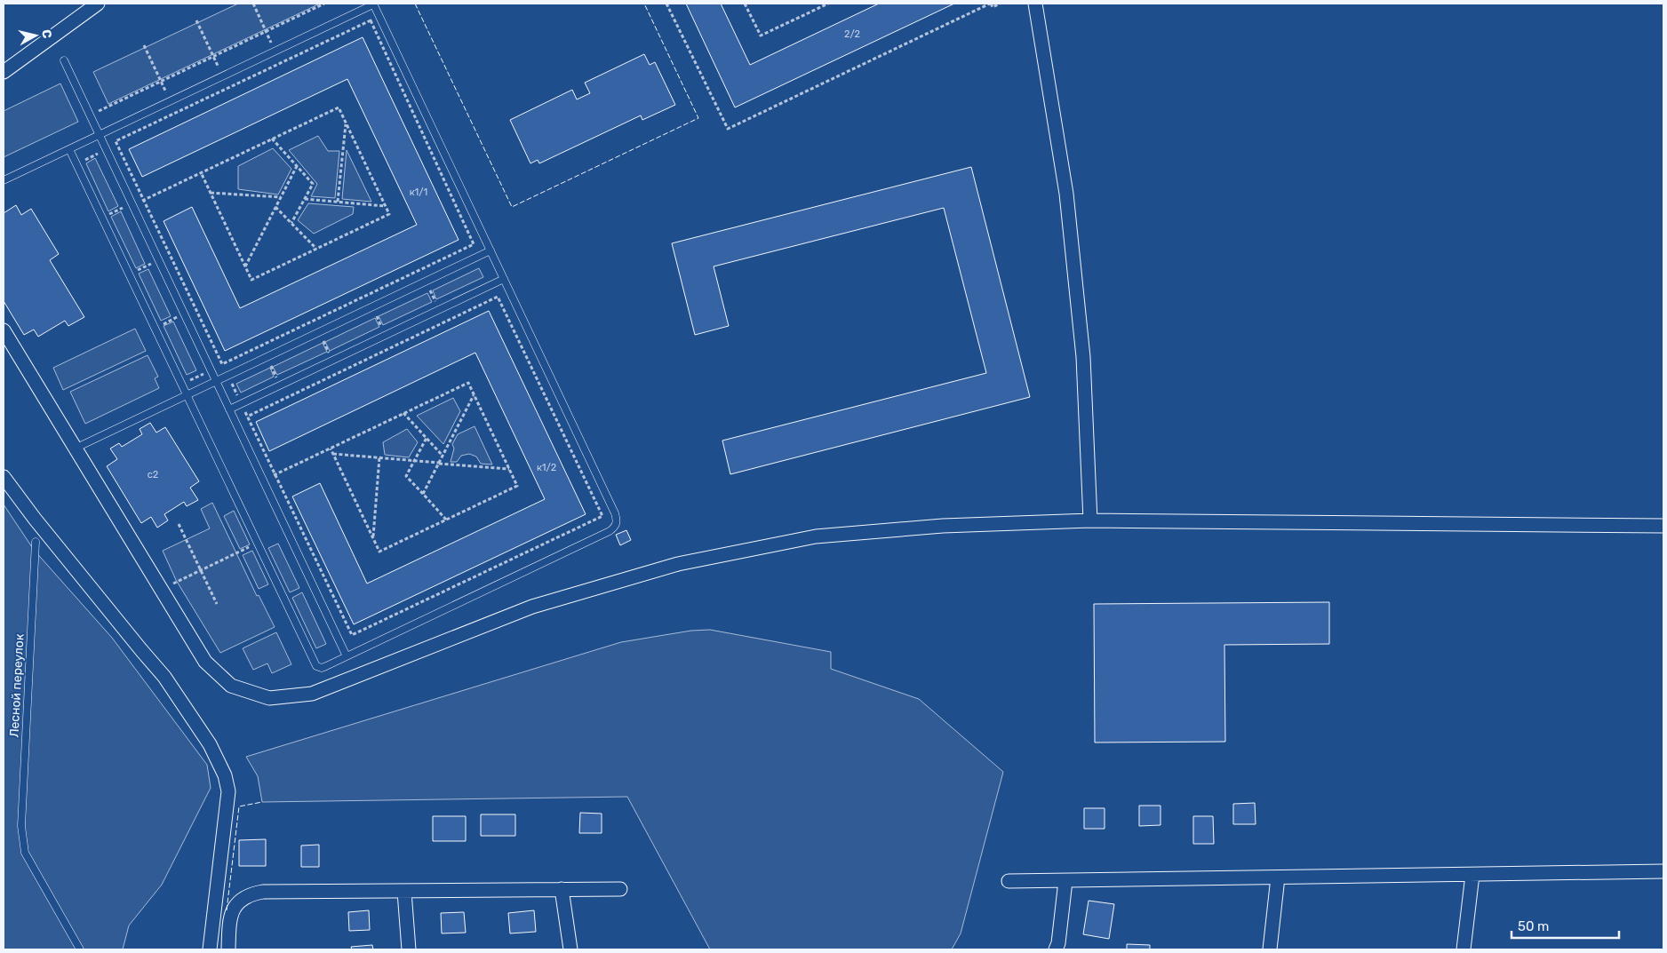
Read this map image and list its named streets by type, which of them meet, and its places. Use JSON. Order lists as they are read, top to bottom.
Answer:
{
  "streets": {
    "lane": ["Лесной переулок"]
  },
  "house_numbers": [
    "2/2",
    "к1/1",
    "к1/2",
    "с2"
  ],
  "scale_bar": "50 m",
  "north": "right"
}
